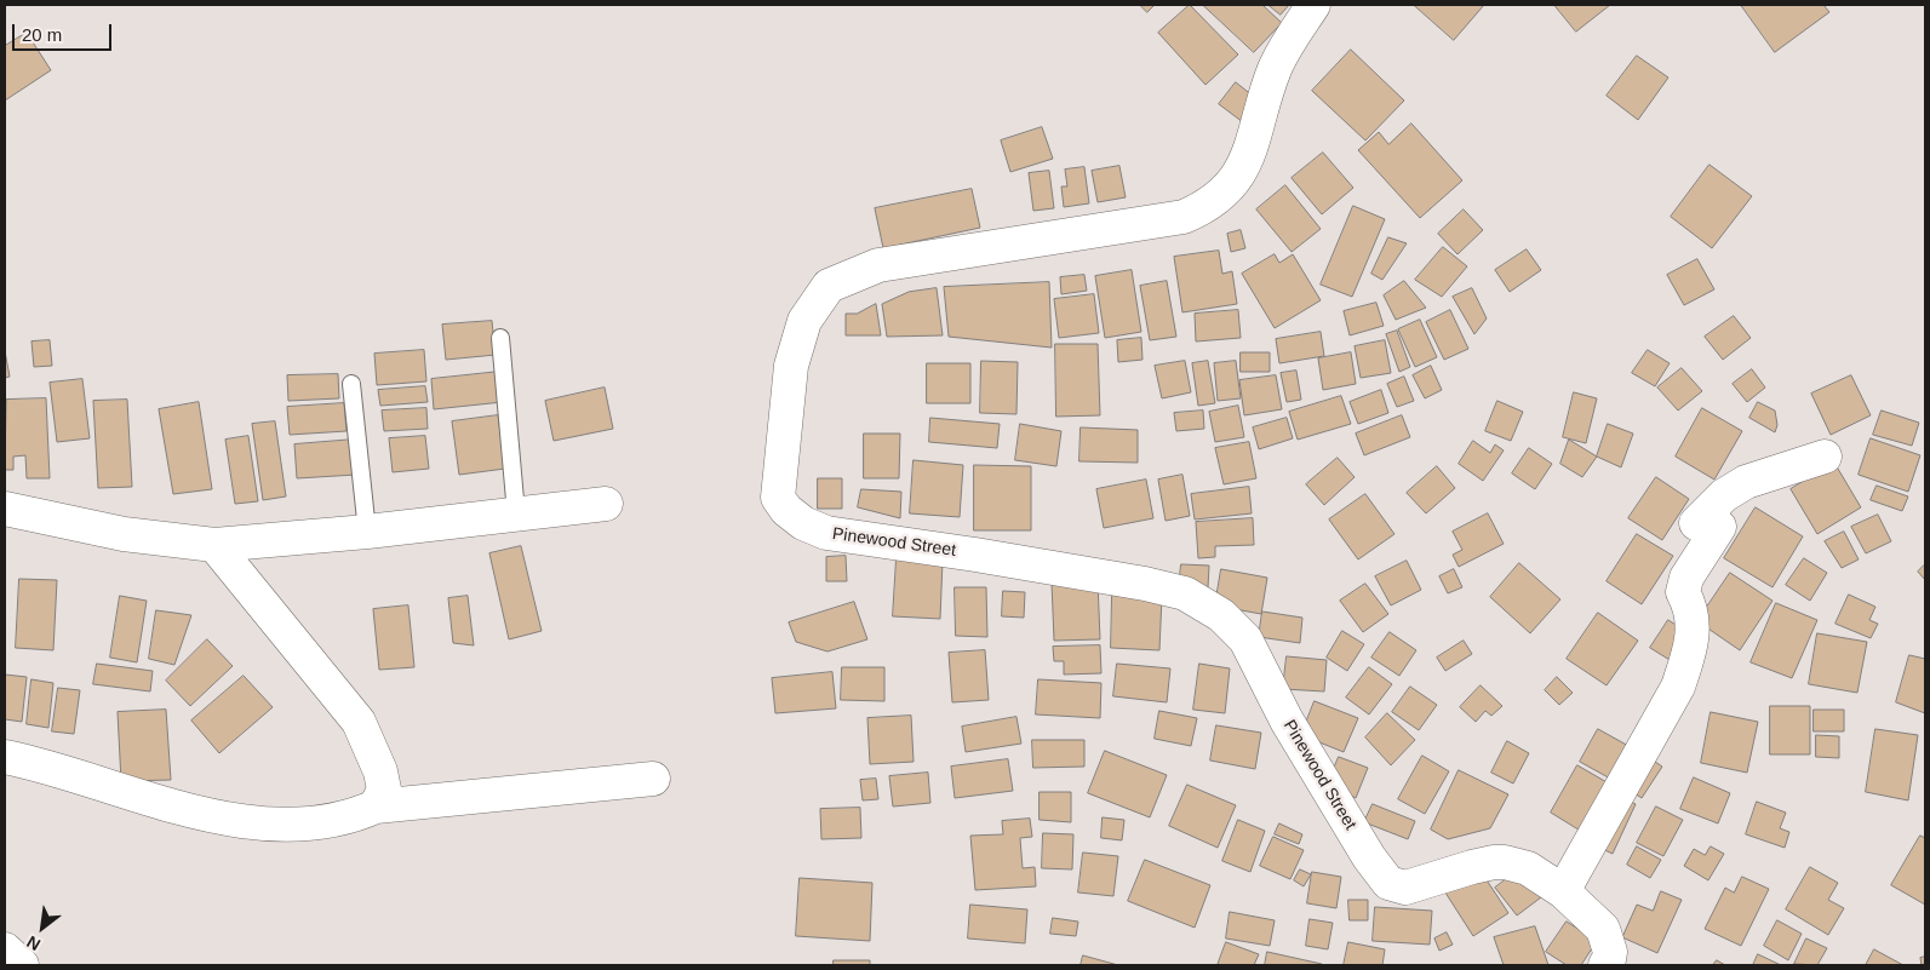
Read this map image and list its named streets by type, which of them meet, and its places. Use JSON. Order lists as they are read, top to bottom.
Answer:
{
  "streets": {
    "street": ["Pinewood Street"]
  },
  "scale_bar": "20 m",
  "north": "bottom left"
}
